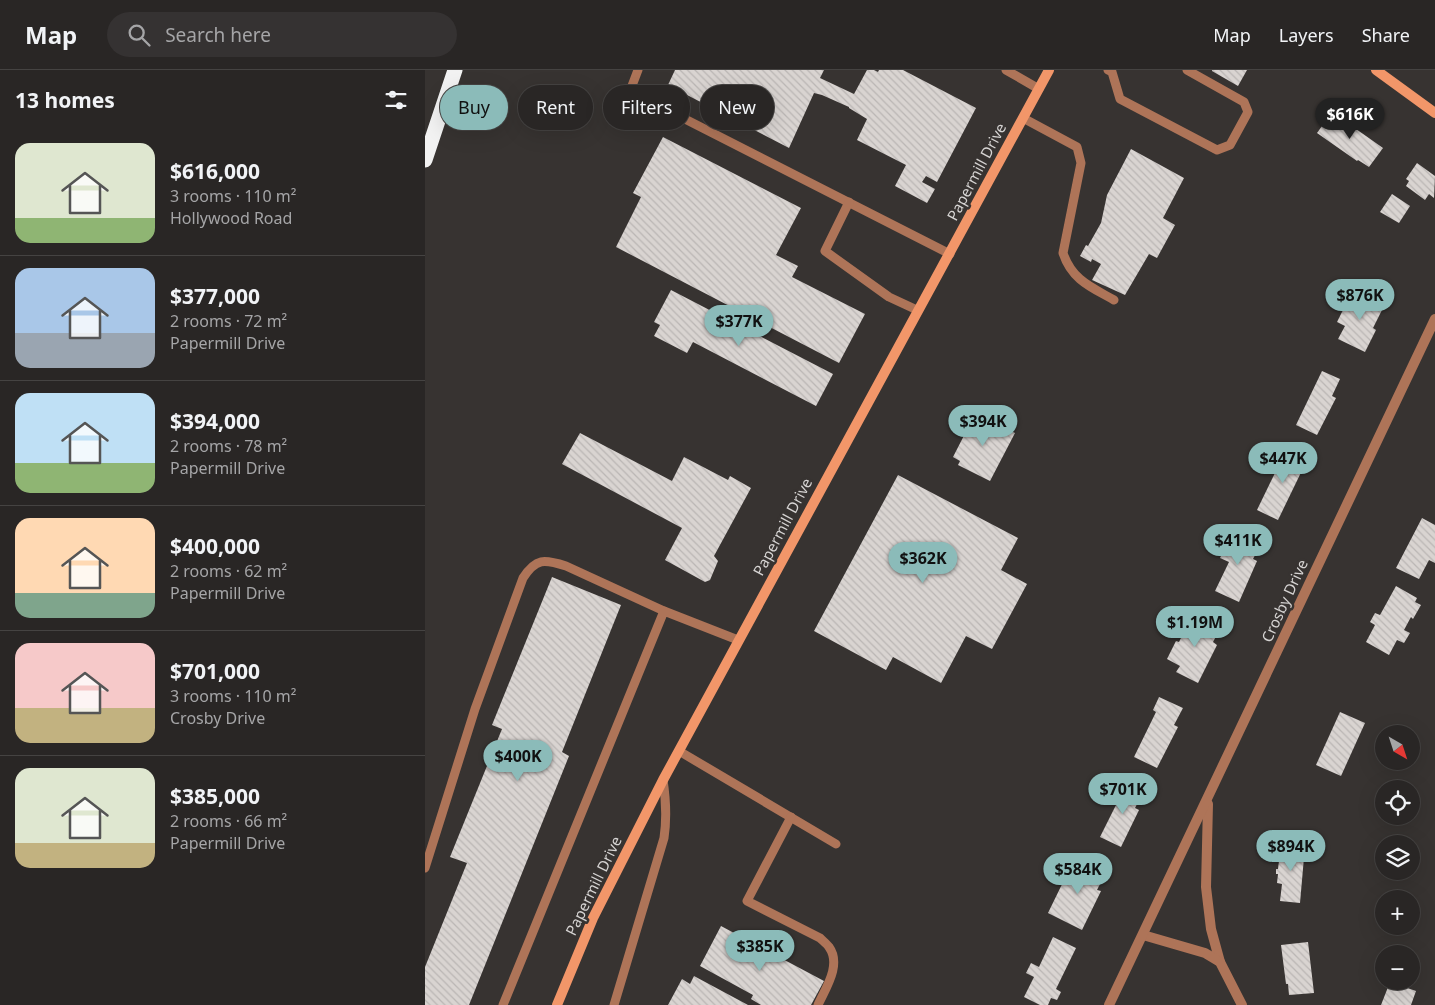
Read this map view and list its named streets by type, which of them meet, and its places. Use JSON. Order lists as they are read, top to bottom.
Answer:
{
  "streets": {
    "main road": ["Papermill Drive"],
    "street": ["Crosby Drive"]
  },
  "north": "bottom right",
  "page": {
    "header": "Map",
    "search": "Search here",
    "nav": ["Map", "Layers", "Share"],
    "heading": "13 homes",
    "chip": [
      "Buy",
      "Rent",
      "Filters",
      "New"
    ],
    "price": [
      "$616K",
      "$876K",
      "$377K",
      "$394K",
      "$447K",
      "$411K",
      "$362K",
      "$1.19M",
      "$400K",
      "$701K",
      "$894K",
      "$584K",
      "$385K"
    ],
    "list": [
      {
        "name": "$616,000",
        "note": "3 rooms · 110 m² · Hollywood Road"
      },
      {
        "name": "$377,000",
        "note": "2 rooms · 72 m² · Papermill Drive"
      },
      {
        "name": "$394,000",
        "note": "2 rooms · 78 m² · Papermill Drive"
      },
      {
        "name": "$400,000",
        "note": "2 rooms · 62 m² · Papermill Drive"
      },
      {
        "name": "$701,000",
        "note": "3 rooms · 110 m² · Crosby Drive"
      },
      {
        "name": "$385,000",
        "note": "2 rooms · 66 m² · Papermill Drive"
      }
    ],
    "map_buttons": ["+", "−"]
  }
}
